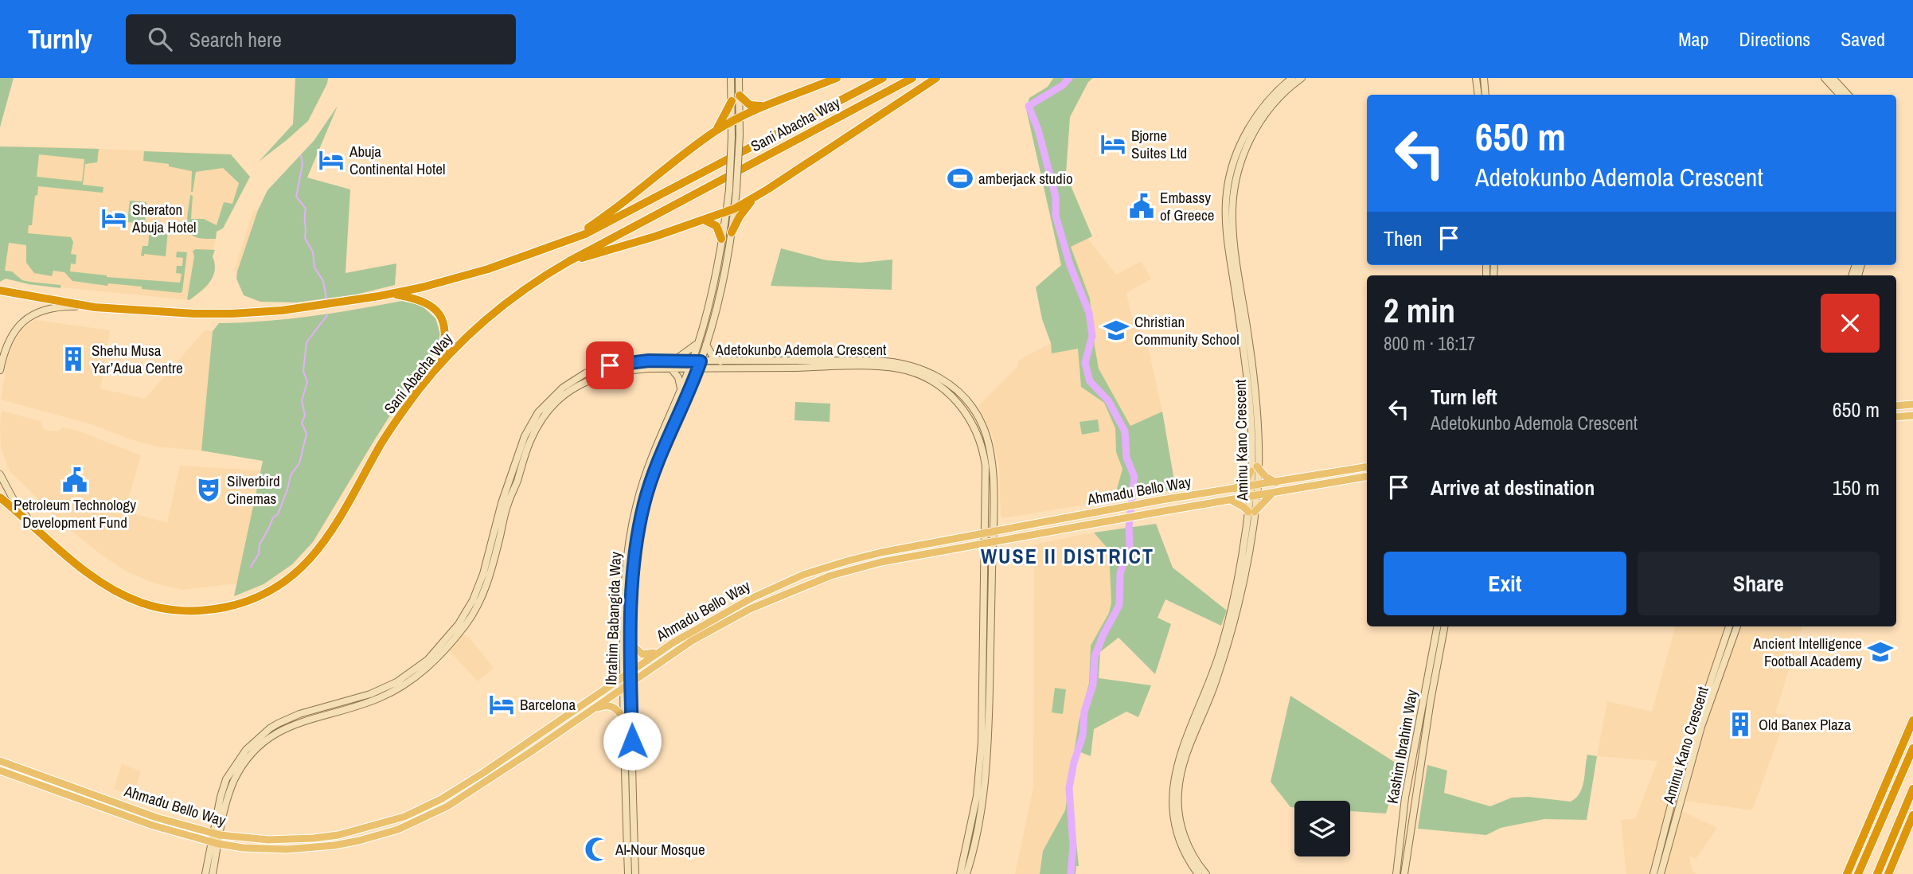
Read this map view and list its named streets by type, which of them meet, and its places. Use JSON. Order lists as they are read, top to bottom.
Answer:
{
  "streets": {
    "highway": ["Sani Abacha Way"],
    "main road": [
      "Adetokunbo Ademola Crescent",
      "Aminu Kano Crescent",
      "Ahmadu Bello Way",
      "Ibrahim Babangida Way",
      "Kashim Ibrahim Way"
    ]
  },
  "crossings": [
    ["Adetokunbo Ademola Crescent", "Ahmadu Bello Way"],
    ["Adetokunbo Ademola Crescent", "Ibrahim Babangida Way"],
    ["Aminu Kano Crescent", "Ahmadu Bello Way"],
    ["Ahmadu Bello Way", "Ibrahim Babangida Way"]
  ],
  "districts": ["WUSE II DISTRICT"],
  "places": {
    "hotel": [
      "Bjorne Suites Ltd",
      "Abuja Continental Hotel",
      "Sheraton Abuja Hotel",
      "Barcelona"
    ],
    "sports": ["amberjack studio"],
    "public building": ["Embassy of Greece", "Petroleum Technology Development Fund"],
    "school or university": ["Christian Community School", "Ancient Intelligence Football Academy"],
    "building": ["Shehu Musa Yar’Adua Centre", "Old Banex Plaza"],
    "theatre": ["Silverbird Cinemas"],
    "mosque": ["Al-Nour Mosque"]
  },
  "page": {
    "header": "Turnly",
    "search": "Search here",
    "nav": ["Map", "Directions", "Saved"],
    "turn": ["650 m", "Adetokunbo Ademola Crescent"],
    "then": "Then",
    "heading": ["2 min", "800 m · 16:17"],
    "list": [
      {
        "name": "Turn left",
        "note": "Adetokunbo Ademola Crescent",
        "value": "650 m"
      },
      {
        "name": "Arrive at destination",
        "value": "150 m"
      }
    ],
    "buttons": ["Exit", "Share"]
  }
}
